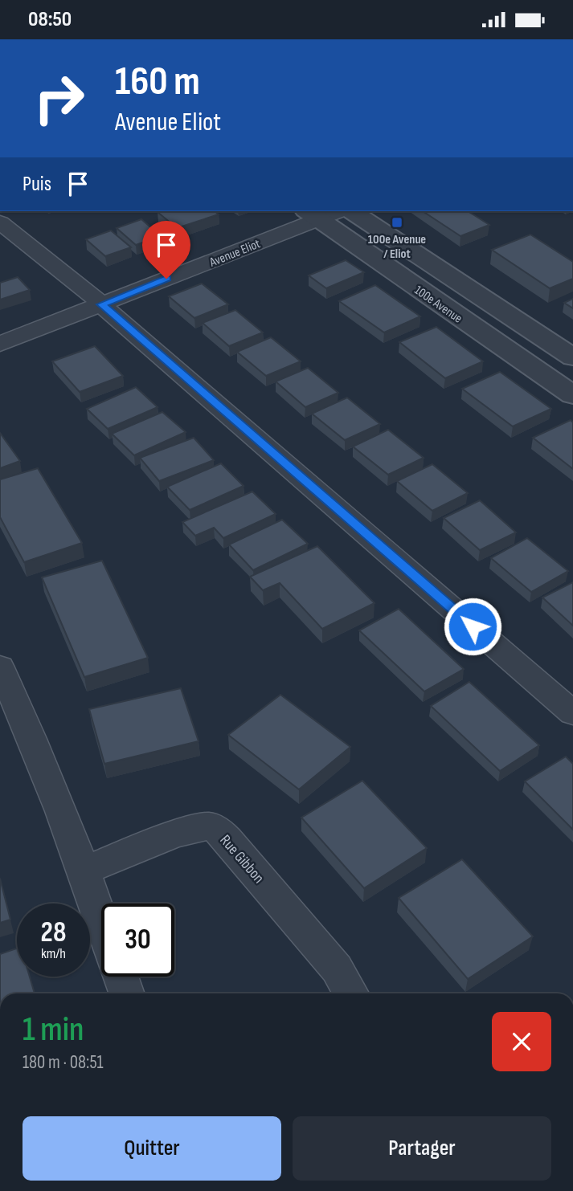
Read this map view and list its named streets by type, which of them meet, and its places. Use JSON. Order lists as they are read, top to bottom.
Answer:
{
  "streets": {
    "street": ["Avenue Eliot", "100e Avenue", "Rue Gibbon"]
  },
  "crossings": [
    ["Avenue Eliot", "100e Avenue"]
  ],
  "places": {
    "transit": ["100e Avenue / Eliot"]
  },
  "page": {
    "status": "08:50",
    "turn": ["160 m", "Avenue Eliot"],
    "then": "Puis",
    "speed": "28 km/h",
    "limit": "30",
    "heading": ["1 min", "180 m · 08:51"],
    "buttons": ["Quitter", "Partager"]
  }
}
